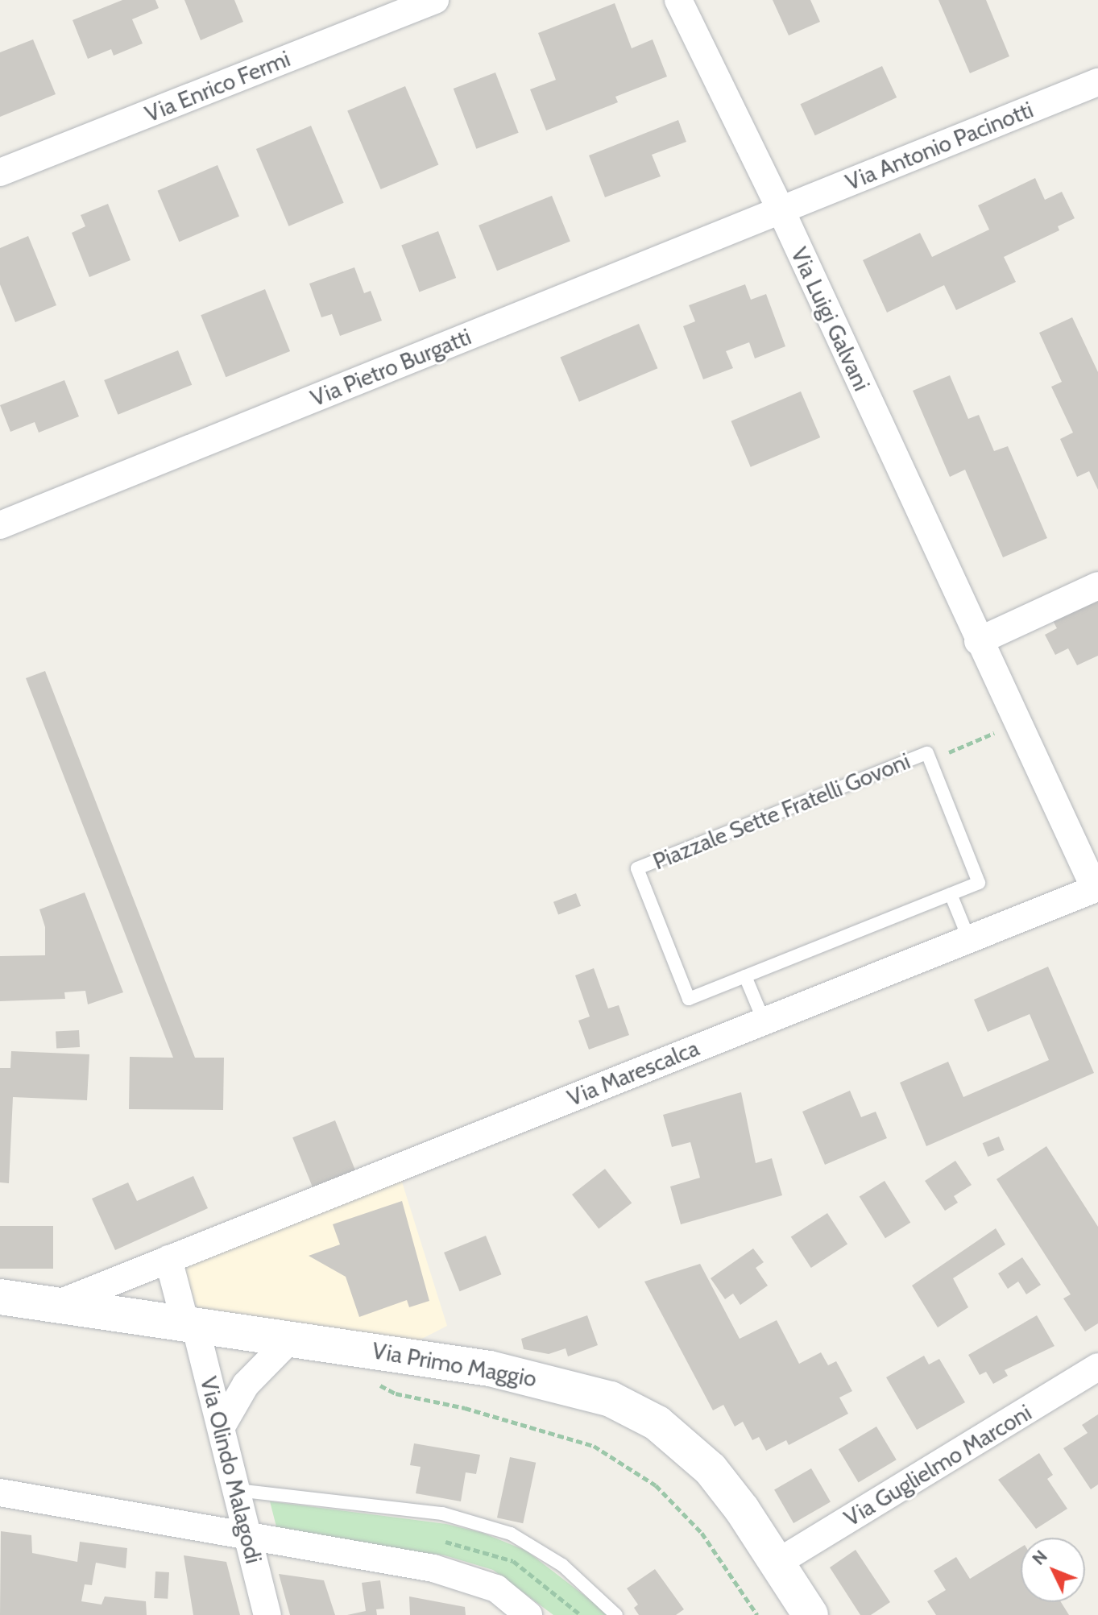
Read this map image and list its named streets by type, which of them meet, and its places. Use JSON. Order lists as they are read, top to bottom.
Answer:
{
  "streets": {
    "main road": ["Via Primo Maggio"],
    "street": [
      "Via Enrico Fermi",
      "Via Antonio Pacinotti",
      "Via Luigi Galvani",
      "Via Pietro Burgatti",
      "Via Marescalca",
      "Via Guglielmo Marconi",
      "Via Olindo Malagodi"
    ],
    "lane": ["Piazzale Sette Fratelli Govoni"]
  },
  "crossings": [
    ["Via Antonio Pacinotti", "Via Luigi Galvani"],
    ["Via Antonio Pacinotti", "Via Pietro Burgatti"],
    ["Via Luigi Galvani", "Via Pietro Burgatti"],
    ["Via Luigi Galvani", "Via Marescalca"],
    ["Via Marescalca", "Via Primo Maggio"],
    ["Via Primo Maggio", "Via Guglielmo Marconi"],
    ["Via Primo Maggio", "Via Olindo Malagodi"]
  ],
  "north": "top left"
}
